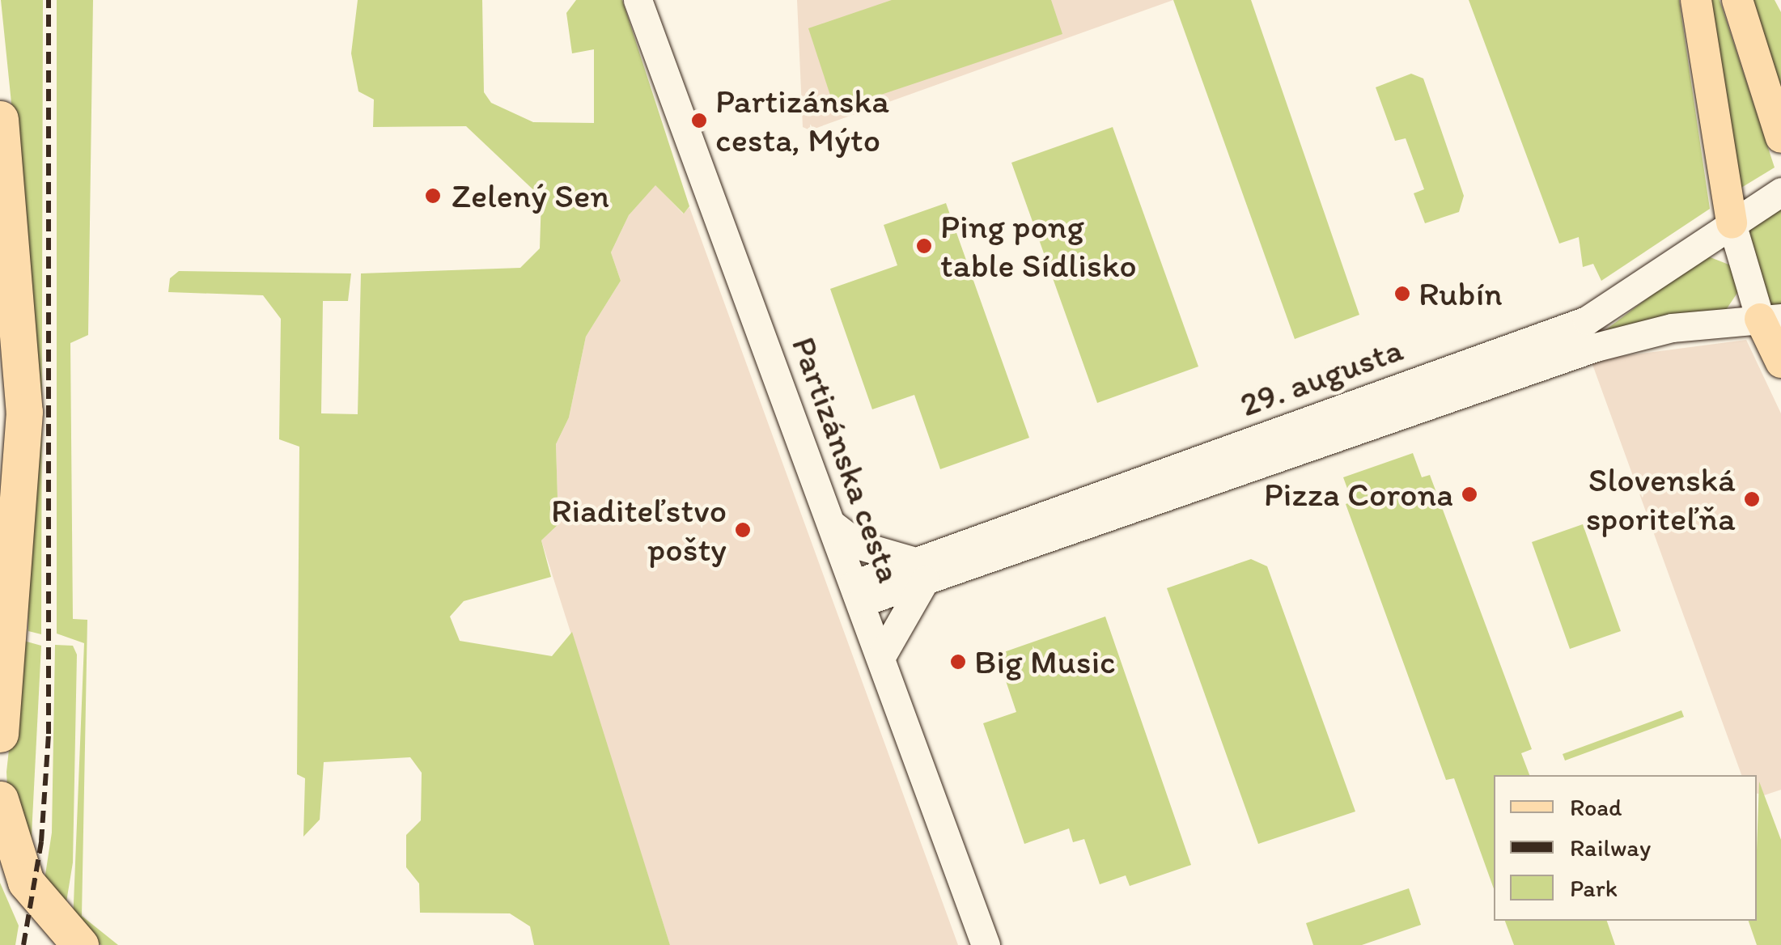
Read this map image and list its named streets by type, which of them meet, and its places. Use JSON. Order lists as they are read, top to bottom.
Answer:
{
  "streets": {
    "street": ["29. augusta", "Partizánska cesta"]
  },
  "crossings": [
    ["29. augusta", "Partizánska cesta"]
  ],
  "places": [
    "Partizánska cesta, Mýto",
    "Zelený Sen",
    "Ping pong table Sídlisko",
    "Rubín",
    "Pizza Corona",
    "Slovenská sporiteľňa",
    "Riaditeľstvo pošty",
    "Big Music"
  ],
  "legend": ["Road", "Railway", "Park"]
}
